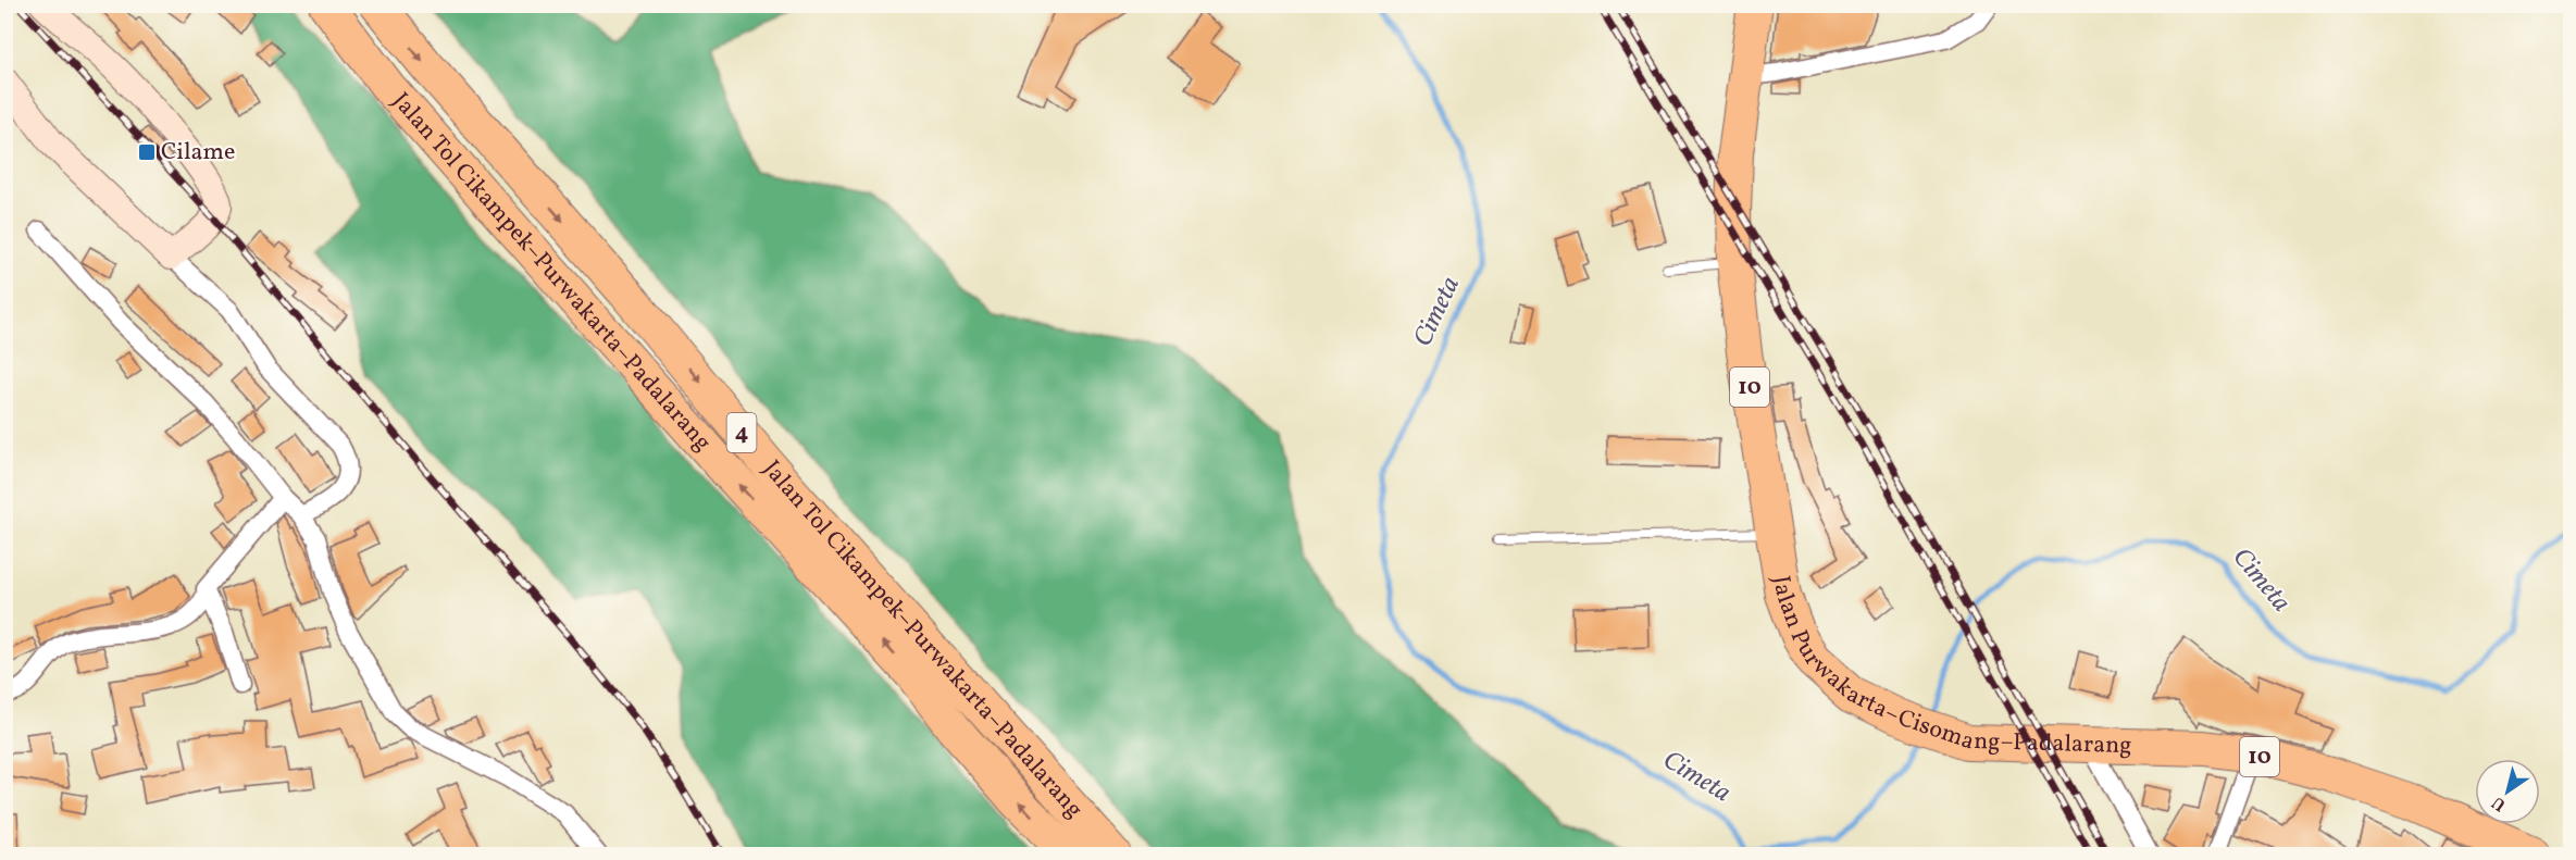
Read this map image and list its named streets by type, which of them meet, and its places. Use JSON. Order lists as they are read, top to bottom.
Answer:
{
  "streets": {
    "highway": [
      "Jalan Tol Cikampek–Purwakarta–Padalarang",
      "10",
      "4",
      "Jalan Purwakarta–Cisomang–Padalarang"
    ]
  },
  "water": ["Cimeta"],
  "places": {
    "transit": ["Cilame"]
  },
  "north": "bottom left"
}
